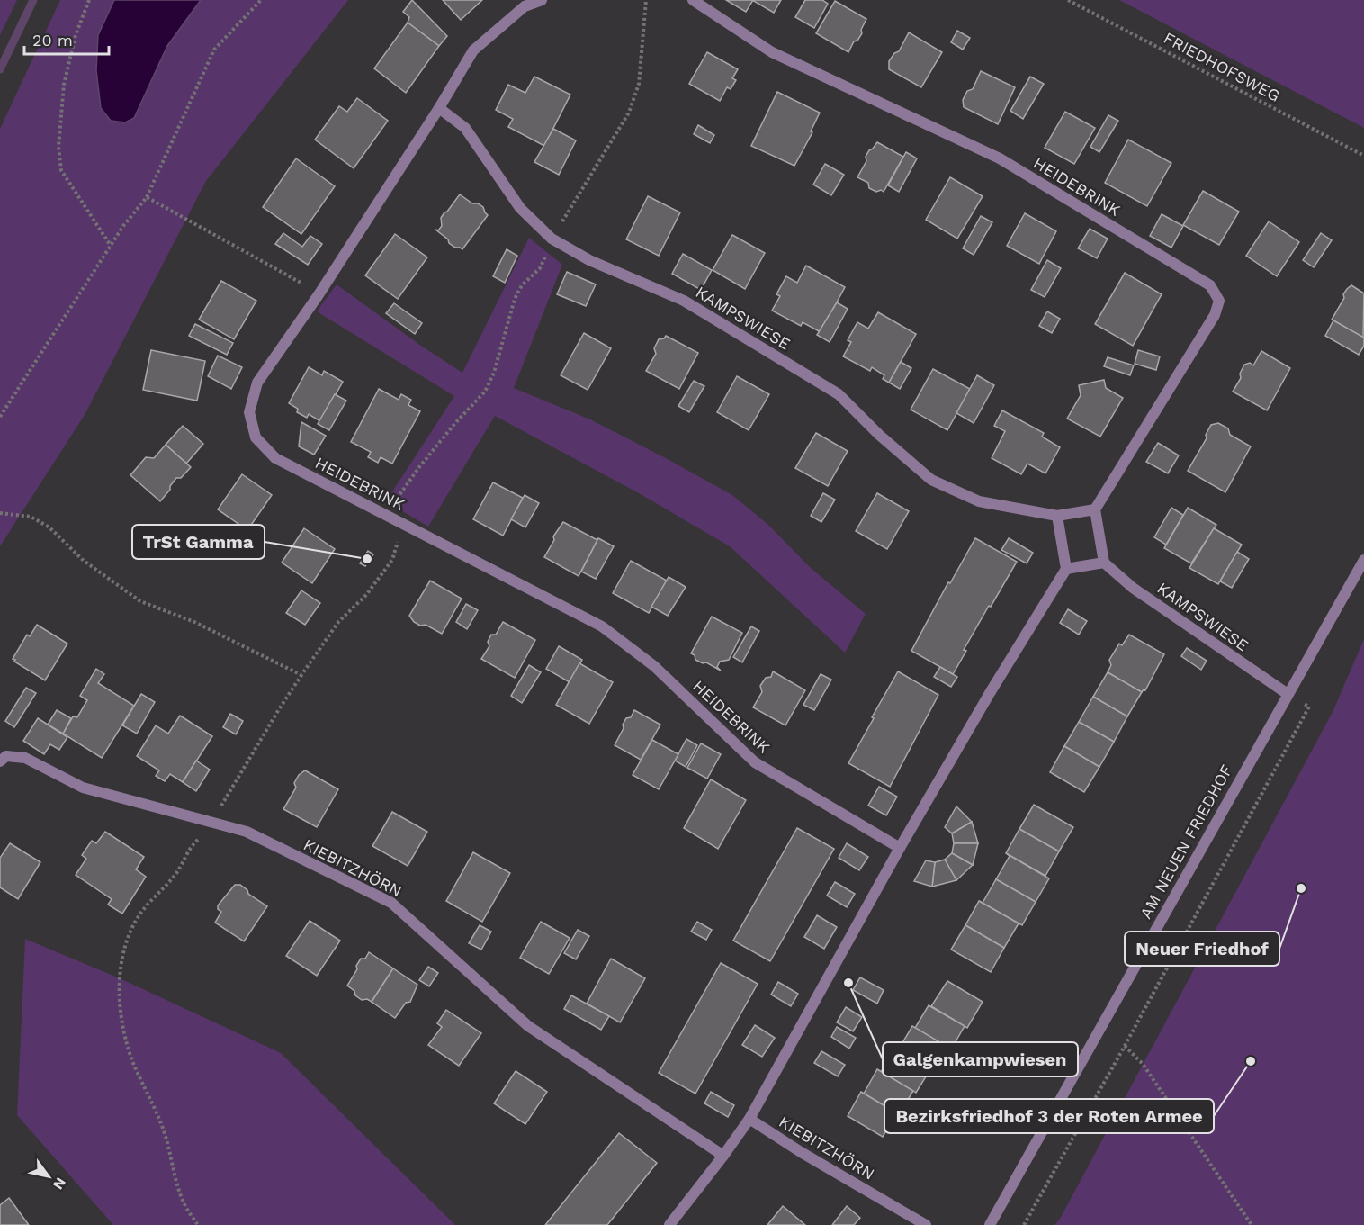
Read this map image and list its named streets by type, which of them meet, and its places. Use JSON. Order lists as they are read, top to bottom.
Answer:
{
  "streets": {
    "street": [
      "HEIDEBRINK",
      "KAMPSWIESE",
      "AM NEUEN FRIEDHOF",
      "KIEBITZHÖRN"
    ],
    "path": ["FRIEDHOFSWEG"]
  },
  "crossings": [
    ["HEIDEBRINK", "KAMPSWIESE"],
    ["KAMPSWIESE", "AM NEUEN FRIEDHOF"]
  ],
  "places": [
    "TrSt Gamma",
    "Neuer Friedhof",
    "Galgenkampwiesen",
    "Bezirksfriedhof 3 der Roten Armee"
  ],
  "scale_bar": "20 m",
  "north": "bottom right"
}
